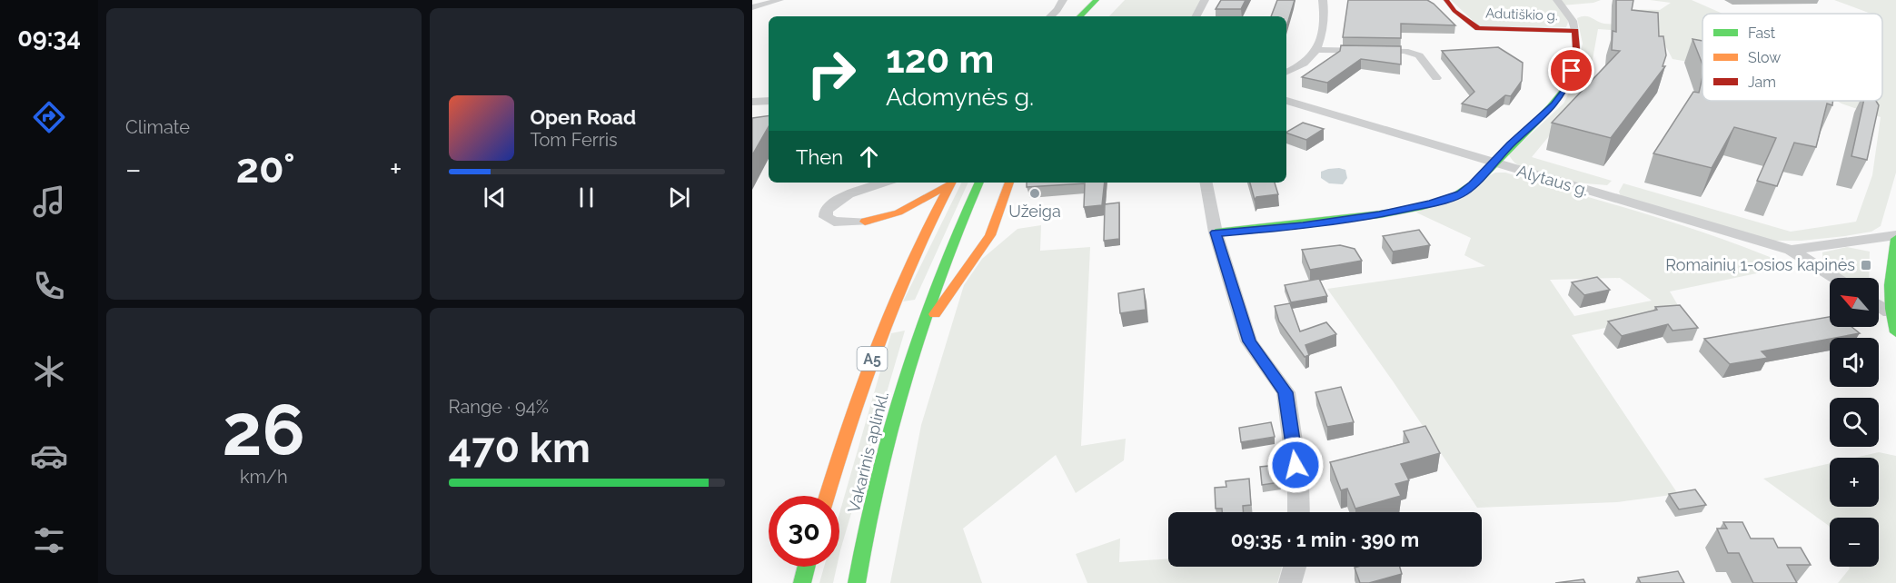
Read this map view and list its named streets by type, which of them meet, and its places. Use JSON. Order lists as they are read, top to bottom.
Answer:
{
  "streets": {
    "main road": ["Adutiškio g.", "A5", "Vakarinis aplinkl."],
    "street": ["Alytaus g."]
  },
  "crossings": [
    ["Adutiškio g.", "Alytaus g."]
  ],
  "places": {
    "other": ["Užeiga"],
    "transit": ["Romainių 1-osios kapinės"]
  },
  "legend": ["Fast", "Slow", "Jam"],
  "north": "top left",
  "page": {
    "tabs": "09:34",
    "tile": [
      "Climate",
      ["26", "km/h"],
      ["Range · 94%", "470 km"]
    ],
    "turn": ["120 m", "Adomynės g."],
    "song": ["Open Road", "Tom Ferris"],
    "then": "Then",
    "heat": ["−", "20°", "+"],
    "map_buttons": ["+", "−"],
    "limit": "30",
    "trip": "09:35 · 1 min · 390 m"
  }
}
